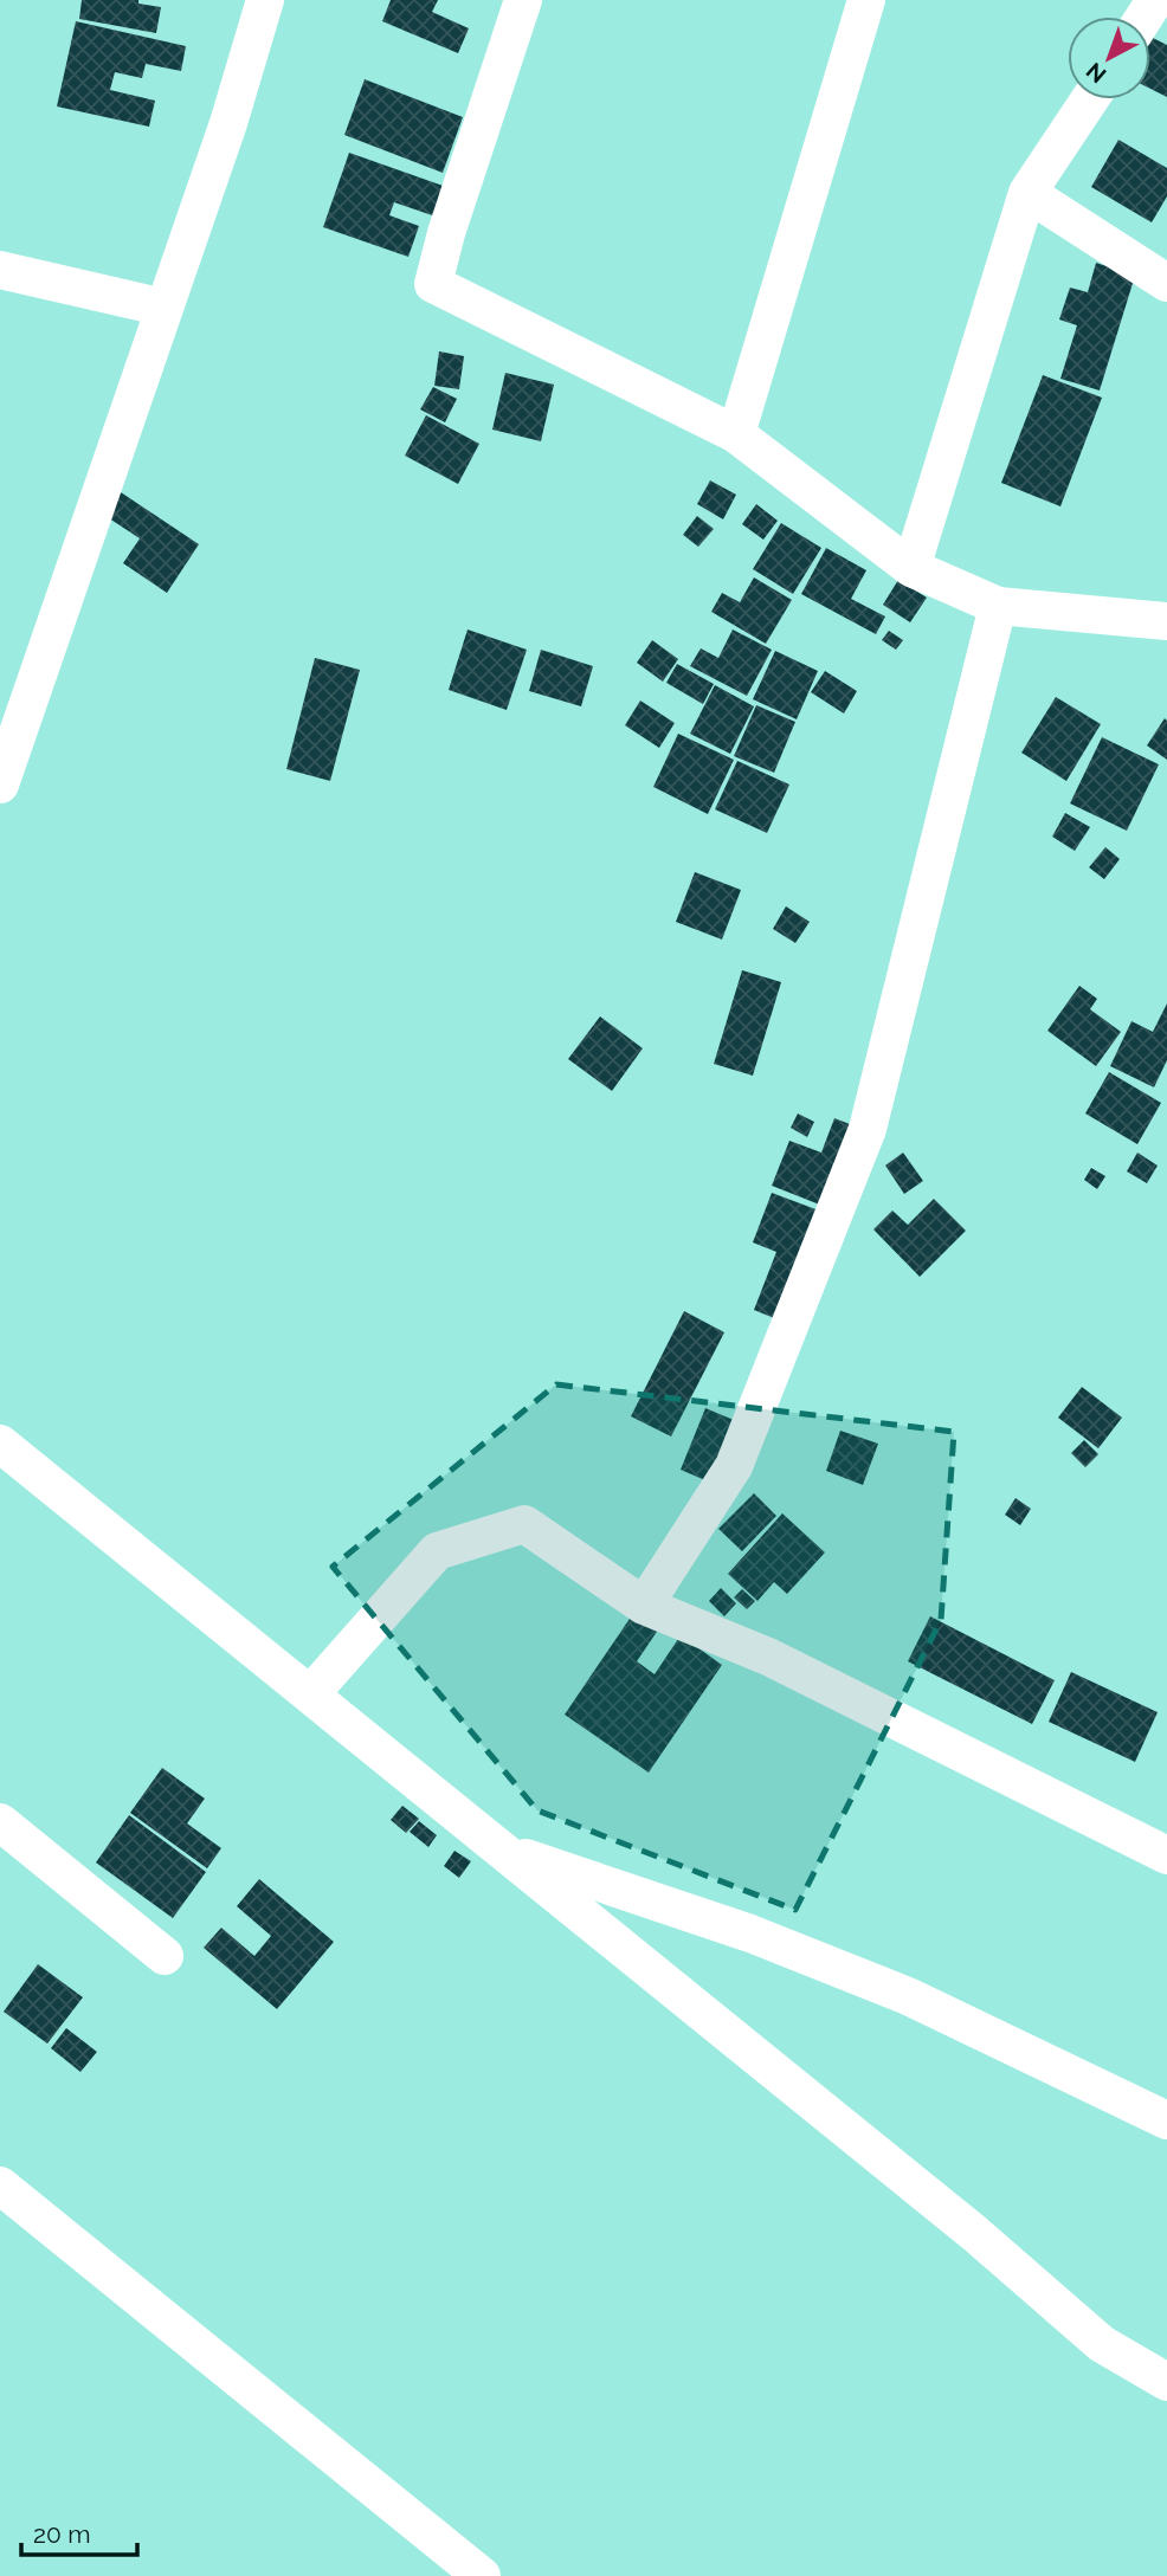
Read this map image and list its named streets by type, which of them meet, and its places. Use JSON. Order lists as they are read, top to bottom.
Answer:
{
  "scale_bar": "20 m",
  "north": "bottom left"
}
